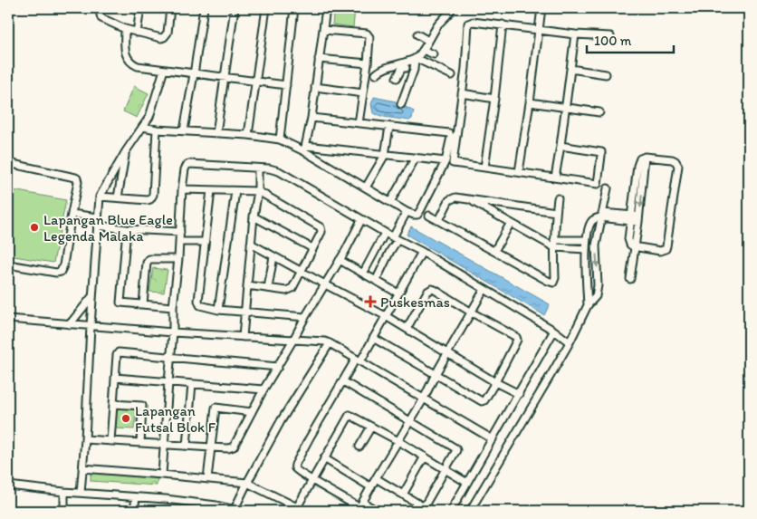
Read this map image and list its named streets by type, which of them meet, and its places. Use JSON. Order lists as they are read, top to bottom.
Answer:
{
  "places": {
    "other": ["Lapangan Blue Eagle Legenda Malaka", "Lapangan Futsal Blok F"],
    "health": ["Puskesmas"]
  },
  "scale_bar": "100 m"
}
